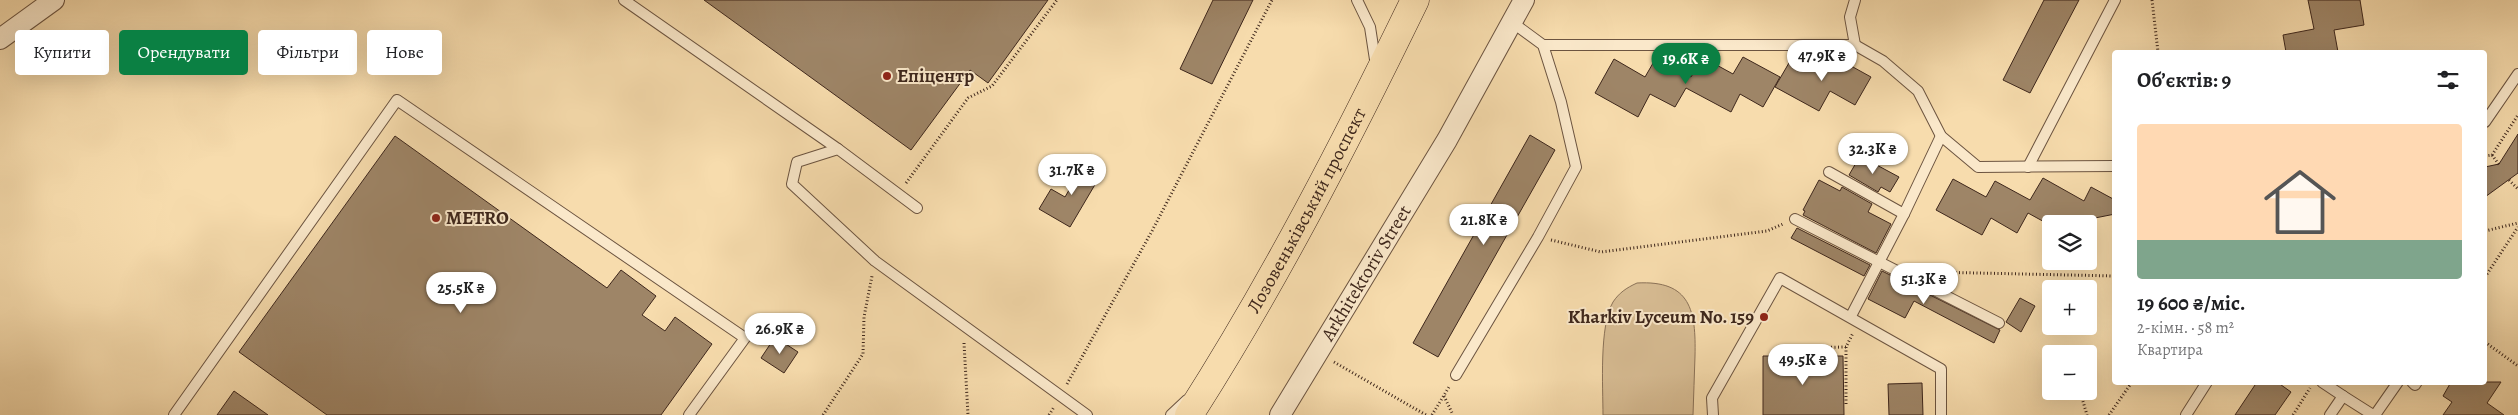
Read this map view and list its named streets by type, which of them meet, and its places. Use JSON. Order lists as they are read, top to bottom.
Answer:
{
  "streets": {
    "highway": ["Лозовеньківський проспект"],
    "street": ["Arkhitektoriv Street"]
  },
  "places": ["Епіцентр", "METRO", "Kharkiv Lyceum No. 159"],
  "page": {
    "chip": [
      "Купити",
      "Орендувати",
      "Фільтри",
      "Нове"
    ],
    "price": [
      "47.9K ₴",
      "19.6K ₴",
      "32.3K ₴",
      "31.7K ₴",
      "21.8K ₴",
      "51.3K ₴",
      "25.5K ₴",
      "26.9K ₴",
      "49.5K ₴"
    ],
    "heading": "Об’єктів: 9",
    "list": [
      {
        "name": "19 600 ₴/міс.",
        "note": "2-кімн. · 58 m² · Квартира"
      }
    ],
    "map_buttons": ["+", "−"]
  }
}
